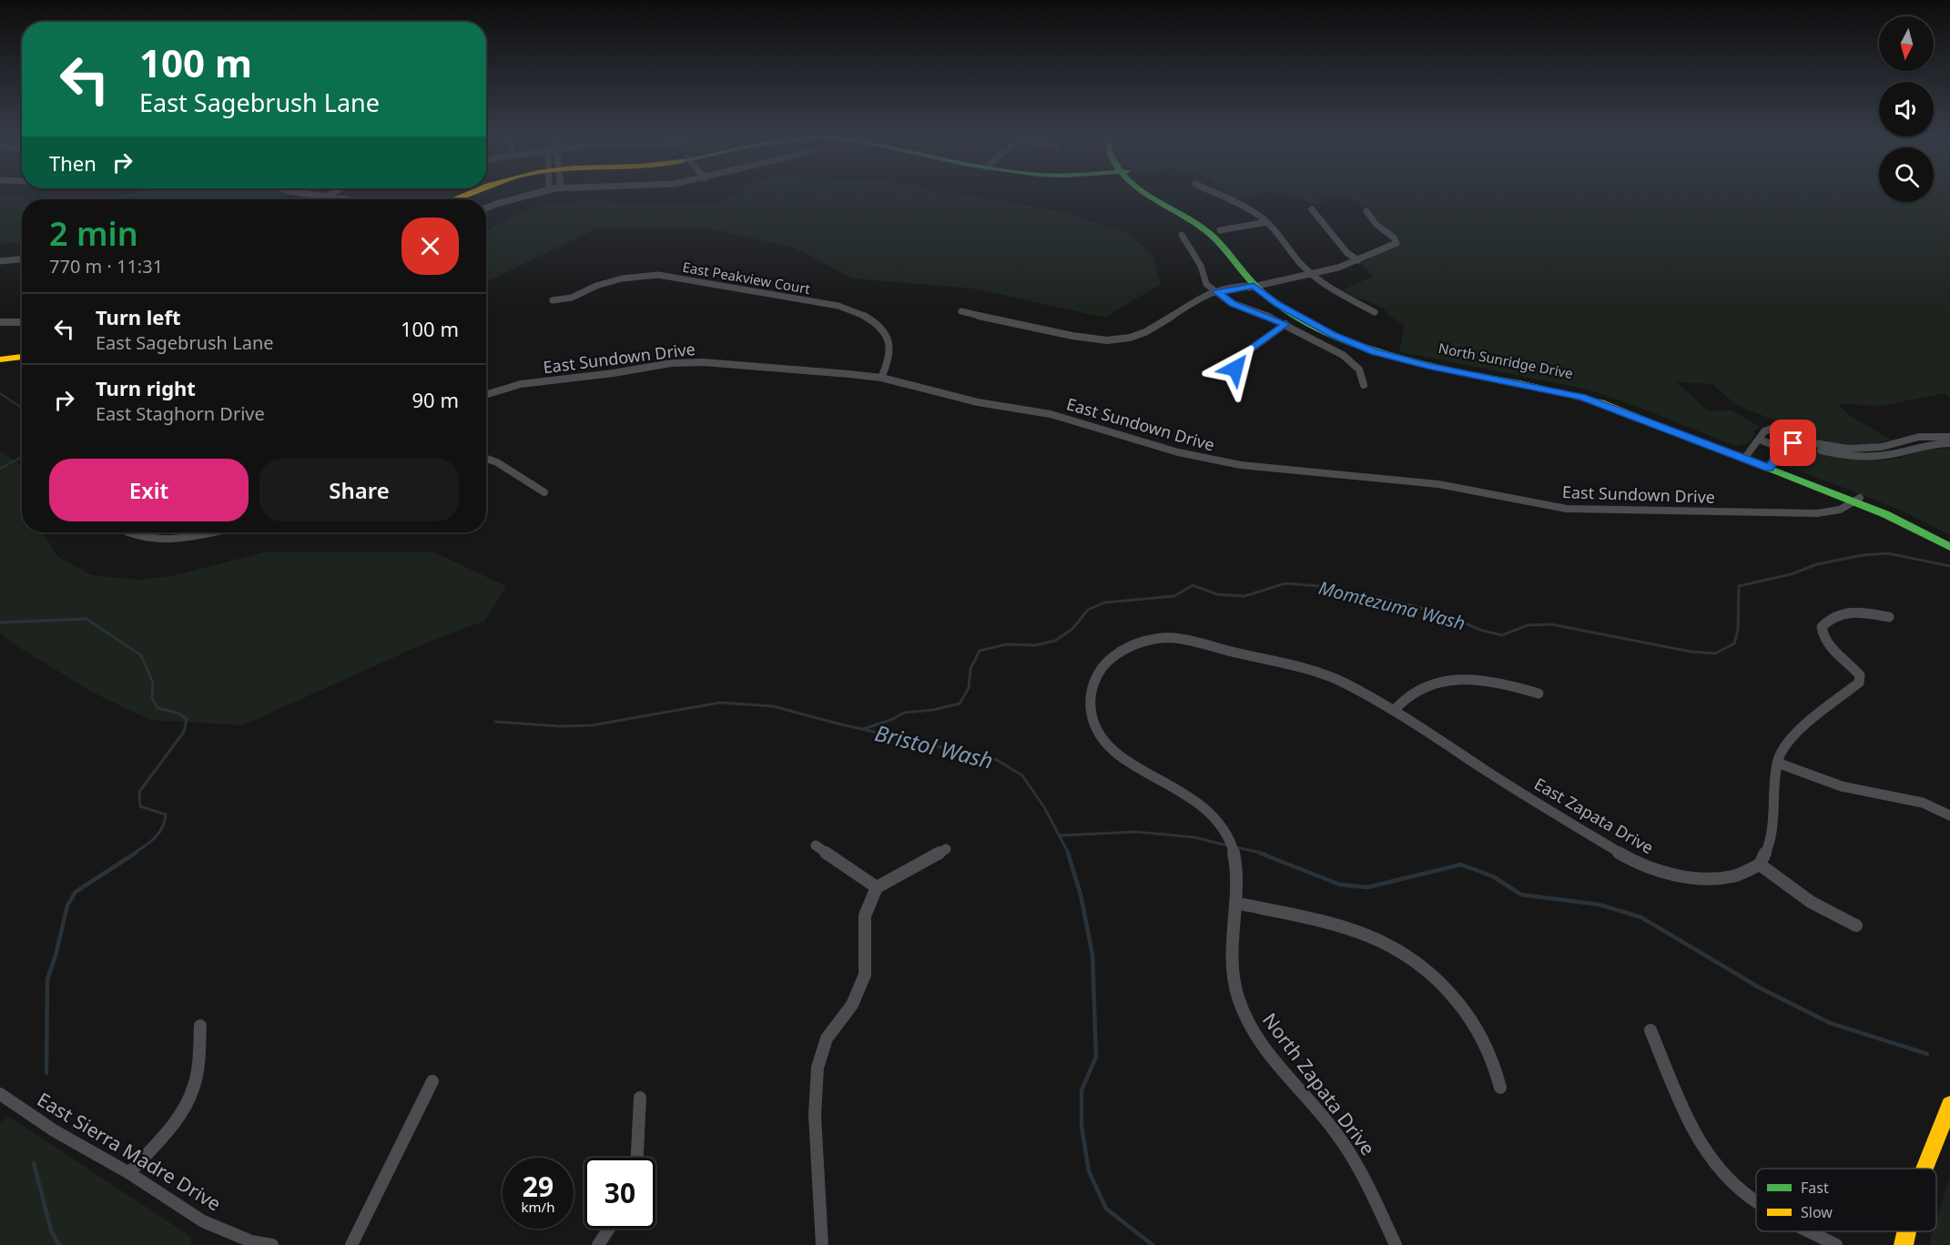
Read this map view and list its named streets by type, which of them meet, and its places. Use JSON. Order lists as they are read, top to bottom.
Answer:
{
  "streets": {
    "street": [
      "East Peakview Court",
      "East Sundown Drive",
      "North Sunridge Drive",
      "East Zapata Drive",
      "North Zapata Drive",
      "East Sierra Madre Drive"
    ]
  },
  "crossings": [
    ["East Peakview Court", "East Sundown Drive"],
    ["East Sundown Drive", "North Sunridge Drive"],
    ["East Zapata Drive", "North Zapata Drive"]
  ],
  "water": ["Momtezuma Wash", "Bristol Wash"],
  "legend": ["Fast", "Slow"],
  "north": "bottom",
  "page": {
    "turn": ["100 m", "East Sagebrush Lane"],
    "then": "Then",
    "heading": ["2 min", "770 m · 11:31"],
    "list": [
      {
        "name": "Turn left",
        "note": "East Sagebrush Lane",
        "value": "100 m"
      },
      {
        "name": "Turn right",
        "note": "East Staghorn Drive",
        "value": "90 m"
      }
    ],
    "buttons": ["Exit", "Share"],
    "speed": "29 km/h",
    "limit": "30"
  }
}
